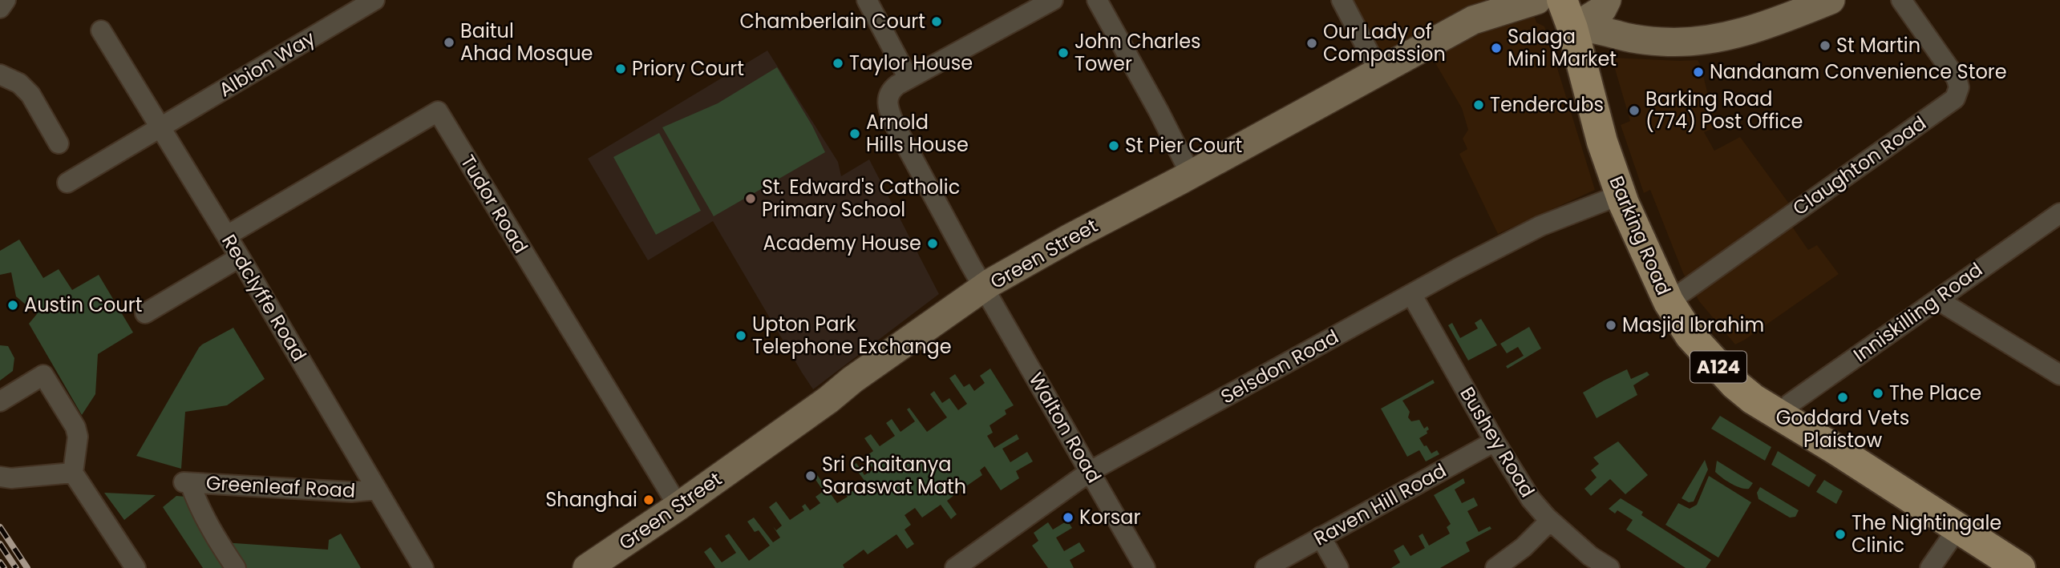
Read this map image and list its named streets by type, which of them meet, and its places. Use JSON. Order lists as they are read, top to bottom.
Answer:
{
  "streets": {
    "main road": ["Barking Road", "Green Street", "A124"],
    "street": [
      "Albion Way",
      "Claughton Road",
      "Tudor Road",
      "Redclyffe Road",
      "Inniskilling Road",
      "Selsdon Road",
      "Walton Road",
      "Bushey Road",
      "Greenleaf Road",
      "Raven Hill Road"
    ]
  },
  "crossings": [
    ["Albion Way", "Redclyffe Road"],
    ["Claughton Road", "Barking Road"],
    ["Tudor Road", "Green Street"],
    ["Tudor Road", "Redclyffe Road"],
    ["Barking Road", "Inniskilling Road"],
    ["Barking Road", "Selsdon Road"],
    ["Green Street", "Walton Road"],
    ["Redclyffe Road", "Greenleaf Road"],
    ["Selsdon Road", "Walton Road"],
    ["Selsdon Road", "Bushey Road"],
    ["Bushey Road", "Raven Hill Road"]
  ],
  "places": [
    "Chamberlain Court",
    "Baitul Ahad Mosque",
    "Our Lady of Compassion",
    "St Martin",
    "Salaga Mini Market",
    "John Charles Tower",
    "Taylor House",
    "Priory Court",
    "Nandanam Convenience Store",
    "Tendercubs",
    "Barking Road (774) Post Office",
    "Arnold Hills House",
    "St Pier Court",
    "St. Edward's Catholic Primary School",
    "Academy House",
    "Austin Court",
    "Masjid Ibrahim",
    "Upton Park Telephone Exchange",
    "The Place",
    "Goddard Vets Plaistow",
    "Sri Chaitanya Saraswat Math",
    "Shanghai",
    "Korsar",
    "The Nightingale Clinic"
  ]
}
